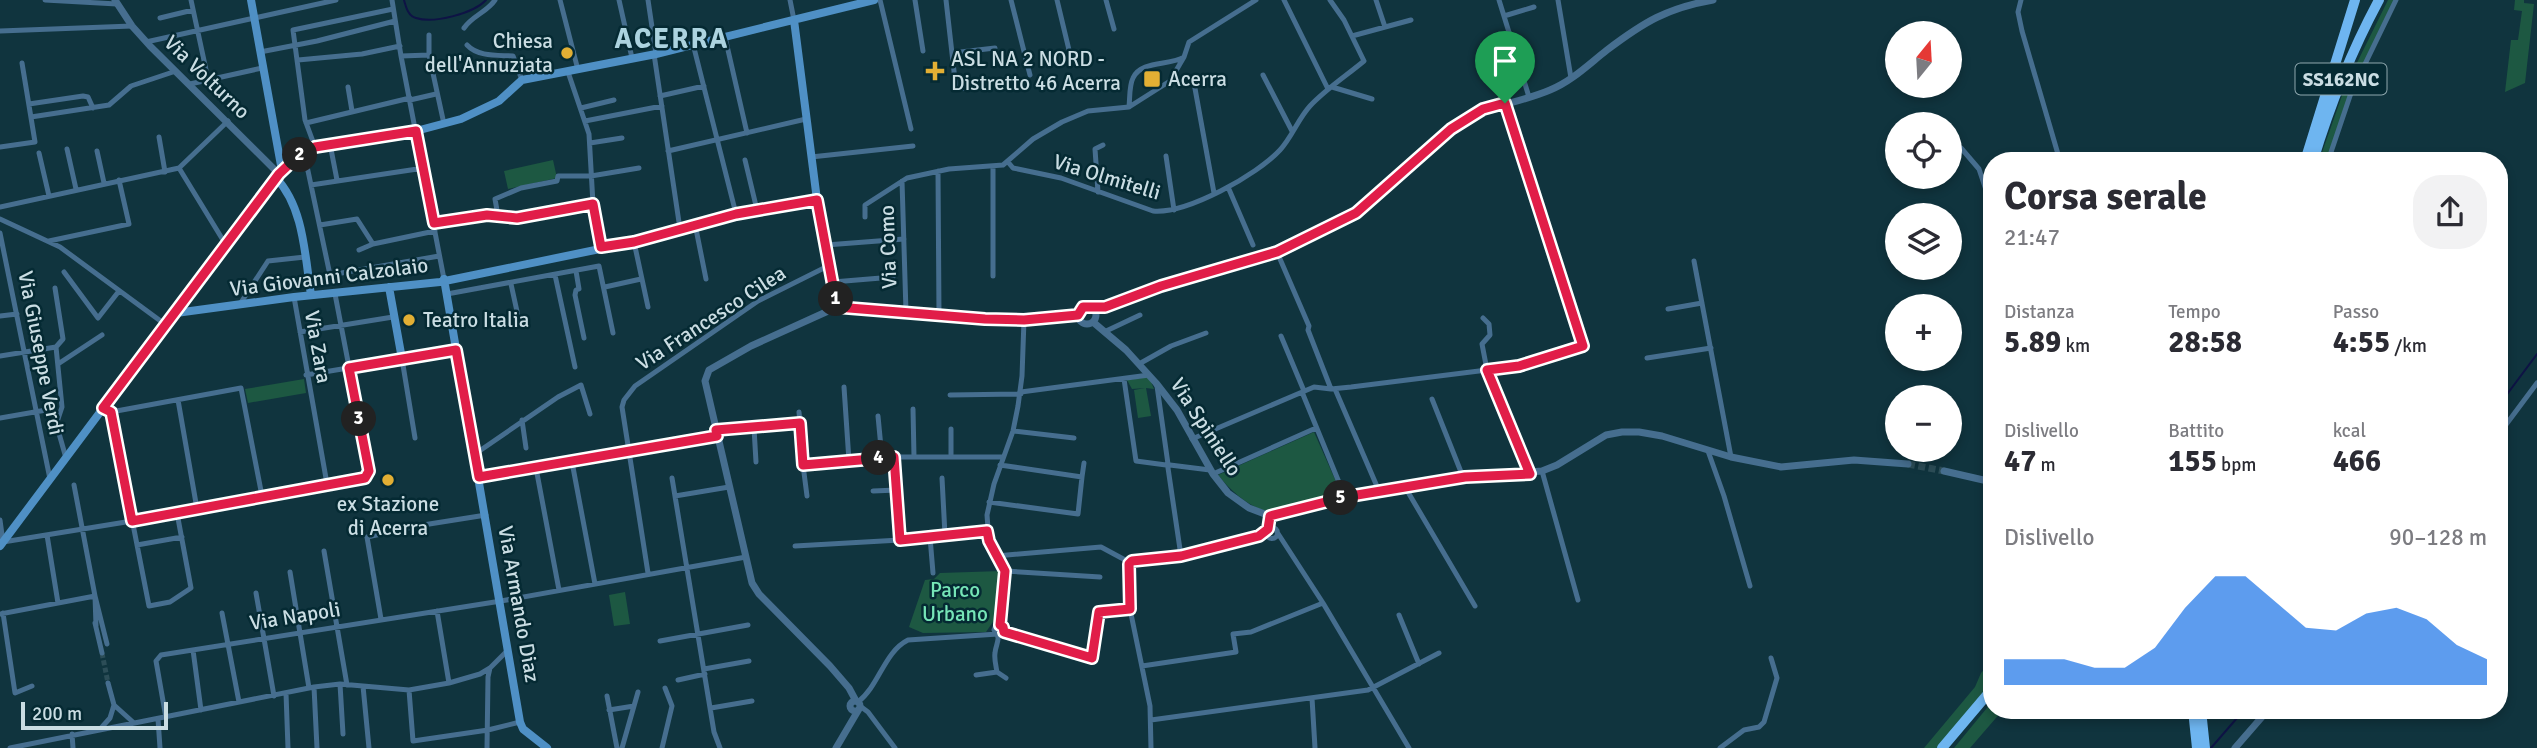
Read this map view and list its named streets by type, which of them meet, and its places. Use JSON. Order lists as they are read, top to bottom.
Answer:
{
  "streets": {
    "highway": ["SS162NC"],
    "main road": ["Via Giovanni Calzolaio", "Via Armando Diaz"],
    "street": [
      "Via Volturno",
      "Via Olmitelli",
      "Via Como",
      "Via Francesco Cilea",
      "Via Zara",
      "Via Giuseppe Verdi",
      "Via Spiniello",
      "Via Napoli"
    ]
  },
  "crossings": [
    ["Via Giovanni Calzolaio", "Via Zara"],
    ["Via Giovanni Calzolaio", "Via Armando Diaz"],
    ["Via Francesco Cilea", "Via Napoli"],
    ["Via Armando Diaz", "Via Napoli"]
  ],
  "districts": ["ACERRA"],
  "parks": ["Parco Urbano"],
  "places": {
    "other": ["Chiesa dell'Annuziata", "Teatro Italia", "ex Stazione di Acerra"],
    "health": ["ASL NA 2 NORD - Distretto 46 Acerra"],
    "transit": ["Acerra"]
  },
  "scale_bar": "200 m",
  "north": "top",
  "page": {
    "map_buttons": ["+", "−"],
    "pins": [
      "2",
      "1",
      "3",
      "4",
      "5"
    ],
    "heading": ["Corsa serale", "21:47"],
    "stats": [
      ["Distanza", "5.89 km"],
      ["Tempo", "28:58"],
      ["Passo", "4:55 /km"],
      ["Dislivello", "47 m"],
      ["Battito", "155 bpm"],
      ["kcal", "466"]
    ],
    "chart": ["Dislivello", "90–128 m"],
    "scale": "200 m"
  }
}
